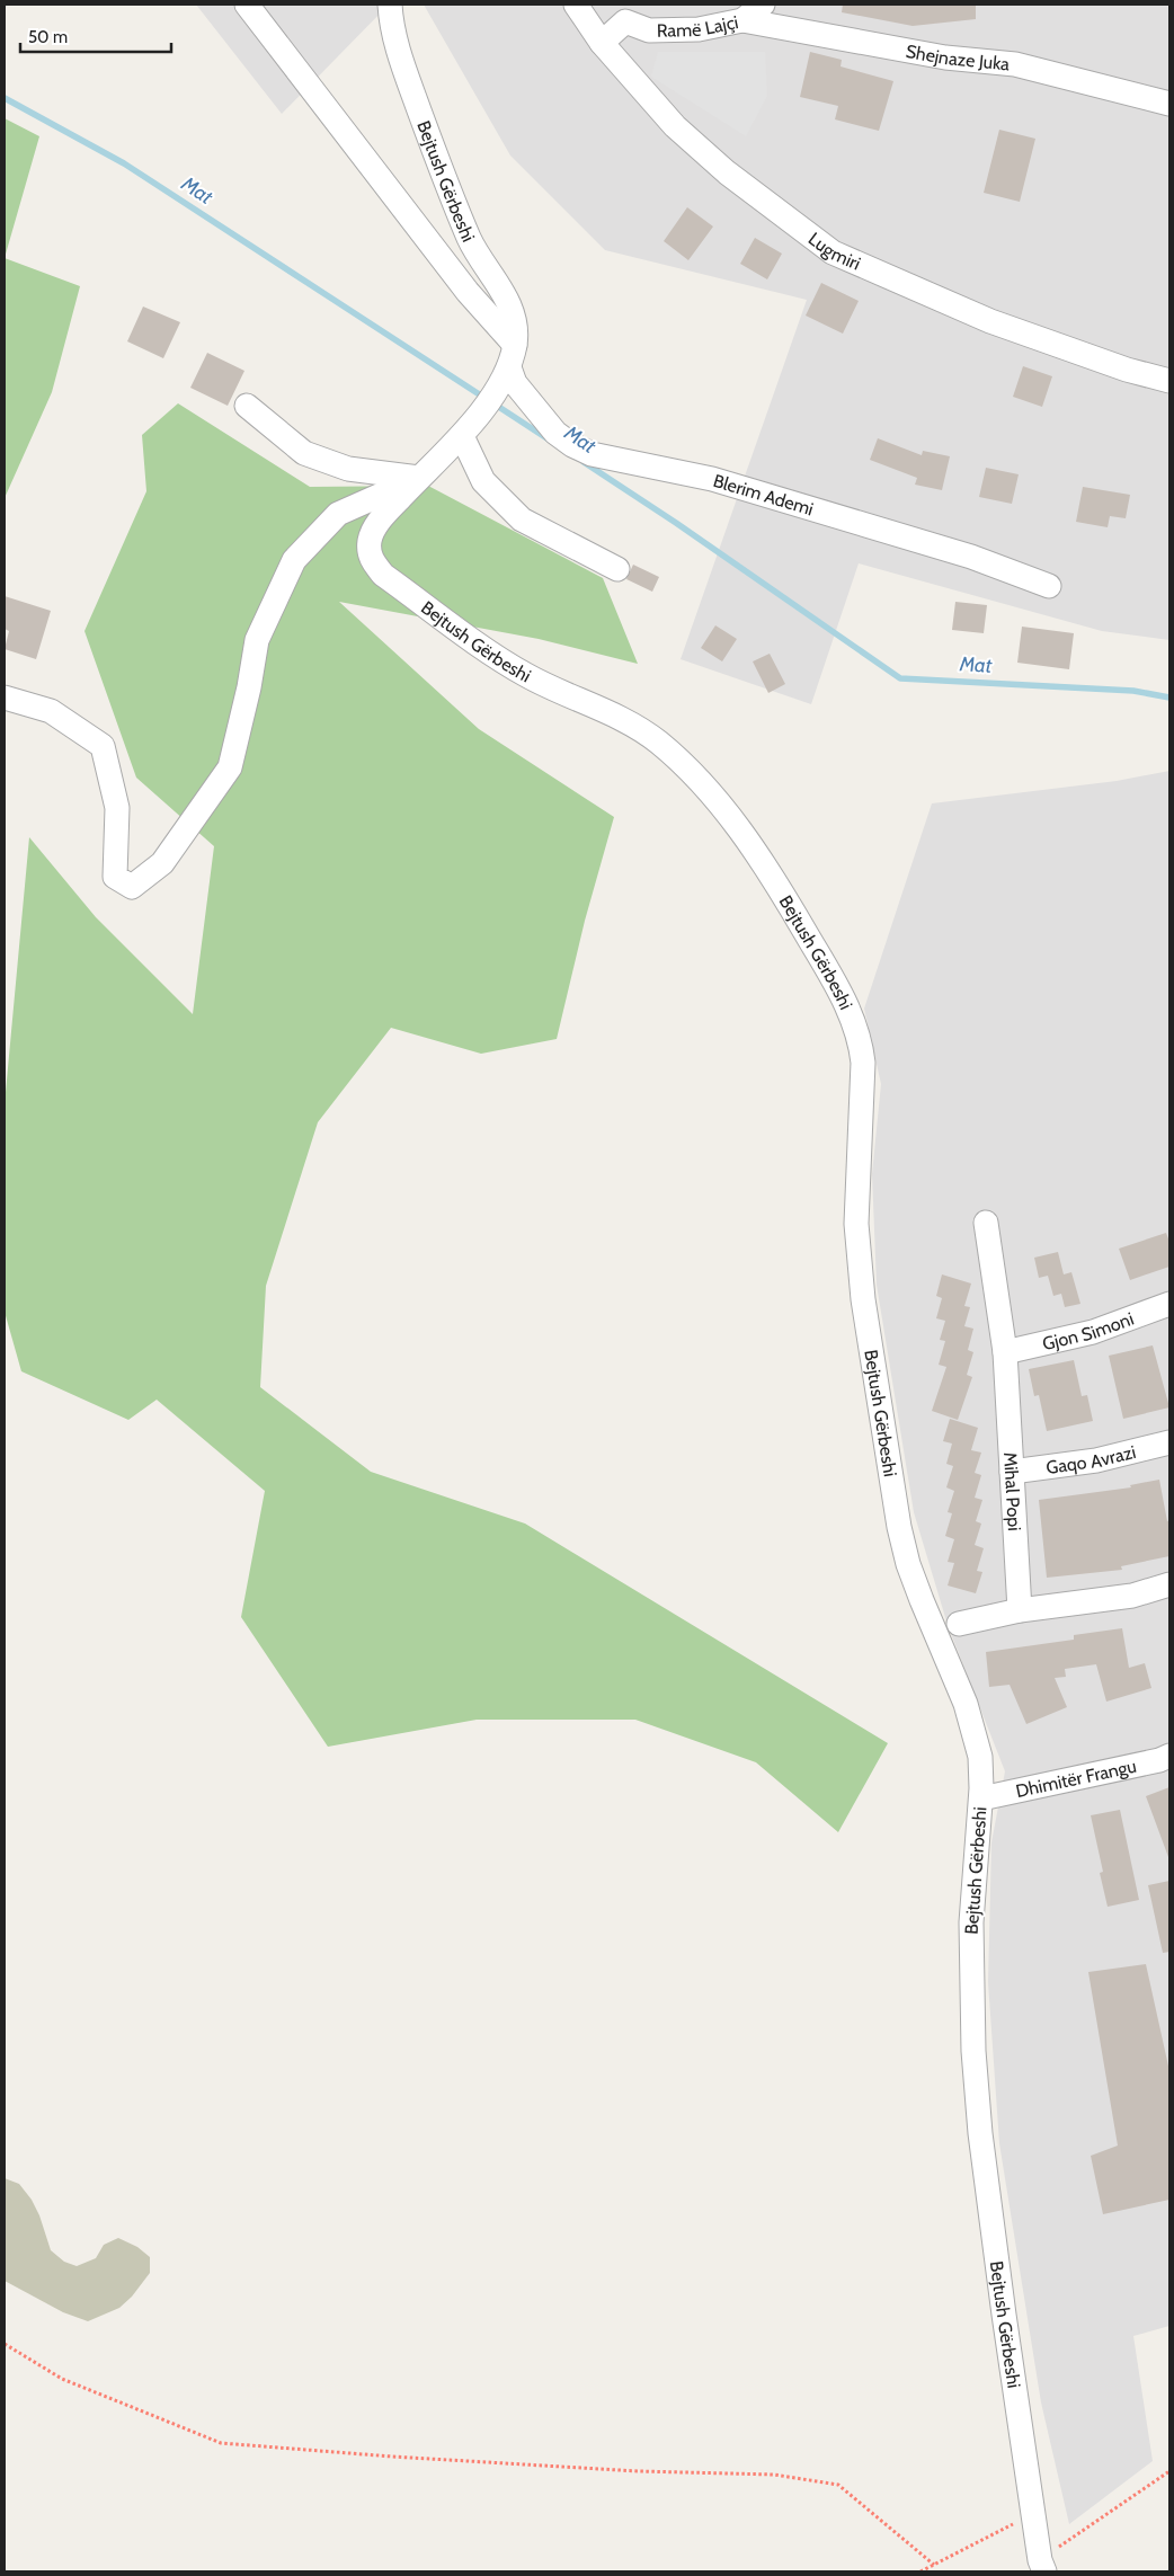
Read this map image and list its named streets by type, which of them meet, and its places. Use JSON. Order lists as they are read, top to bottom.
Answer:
{
  "streets": {
    "street": [
      "Ramë Lajçi",
      "Shejnaze Juka",
      "Bejtush Gërbeshi",
      "Lugmiri",
      "Blerim Ademi",
      "Gjon Simoni",
      "Gaqo Avrazi",
      "Mihal Popi",
      "Dhimitër Frangu"
    ]
  },
  "crossings": [
    ["Ramë Lajçi", "Shejnaze Juka"],
    ["Ramë Lajçi", "Lugmiri"],
    ["Bejtush Gërbeshi", "Blerim Ademi"],
    ["Bejtush Gërbeshi", "Dhimitër Frangu"],
    ["Gjon Simoni", "Mihal Popi"],
    ["Gaqo Avrazi", "Mihal Popi"]
  ],
  "water": ["Mat"],
  "scale_bar": "50 m"
}
